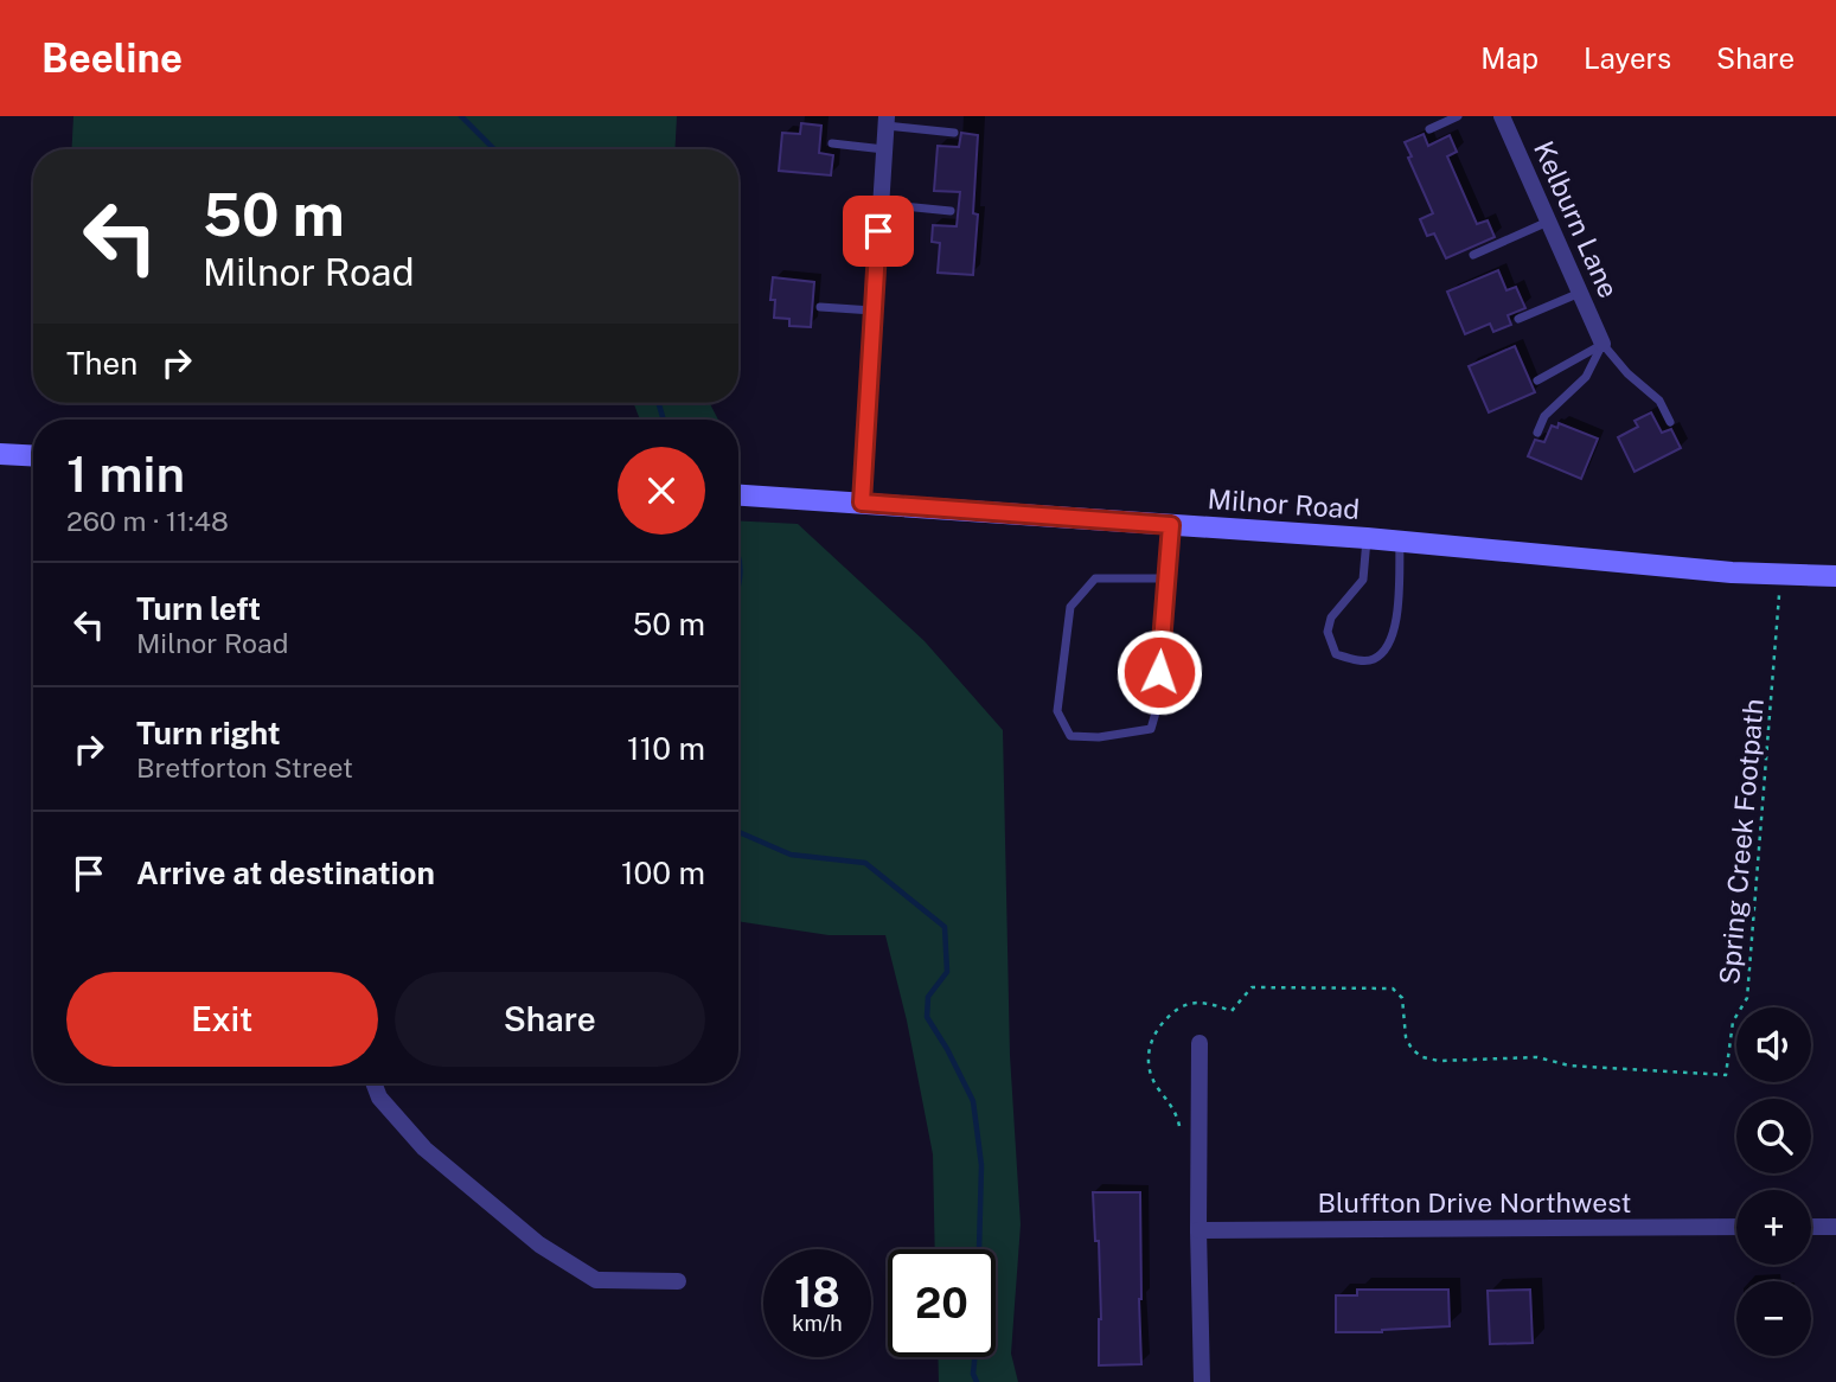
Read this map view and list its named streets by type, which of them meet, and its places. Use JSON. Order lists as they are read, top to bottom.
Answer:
{
  "streets": {
    "main road": ["Milnor Road"],
    "street": ["Kelburn Lane", "Bluffton Drive Northwest"],
    "path": ["Spring Creek Footpath"]
  },
  "page": {
    "header": "Beeline",
    "nav": ["Map", "Layers", "Share"],
    "turn": ["50 m", "Milnor Road"],
    "then": "Then",
    "heading": ["1 min", "260 m · 11:48"],
    "list": [
      {
        "name": "Turn left",
        "note": "Milnor Road",
        "value": "50 m"
      },
      {
        "name": "Turn right",
        "note": "Bretforton Street",
        "value": "110 m"
      },
      {
        "name": "Arrive at destination",
        "value": "100 m"
      }
    ],
    "buttons": ["Exit", "Share"],
    "map_buttons": ["+", "−"],
    "speed": "18 km/h",
    "limit": "20"
  }
}
